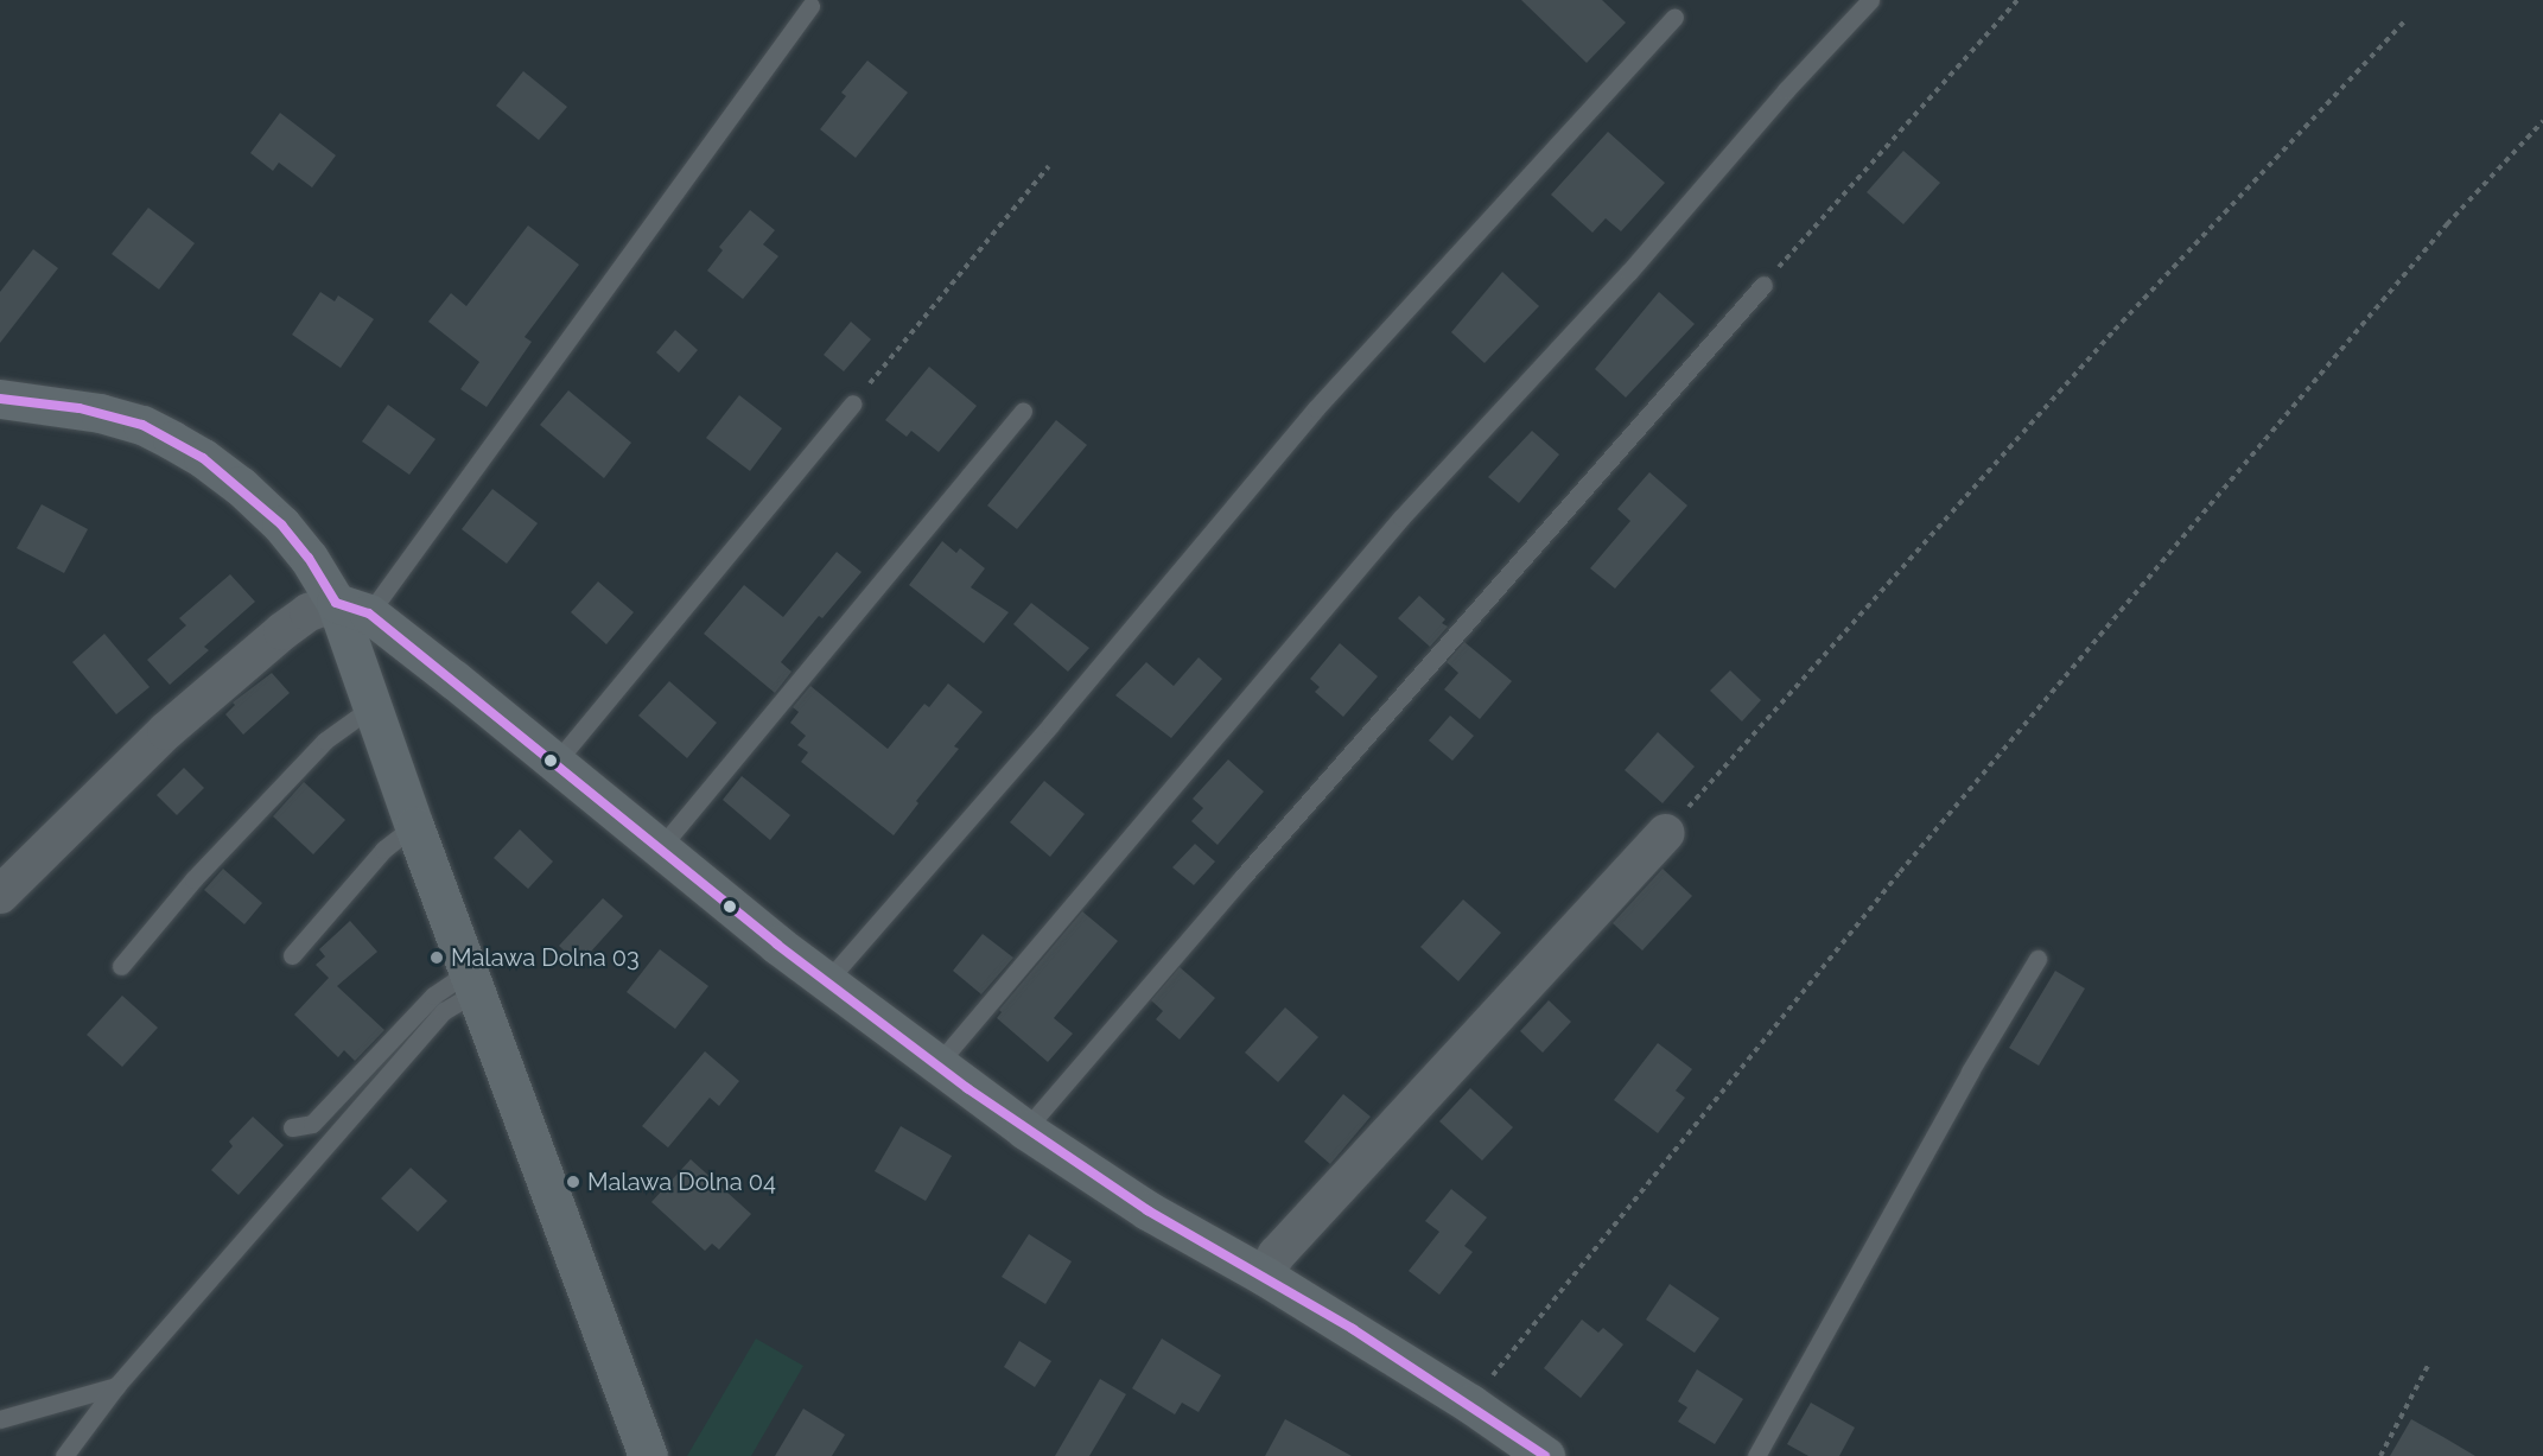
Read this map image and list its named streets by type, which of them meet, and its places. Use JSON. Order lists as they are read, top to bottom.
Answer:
{
  "places": ["Malawa Dolna 03", "Malawa Dolna 04"]
}
